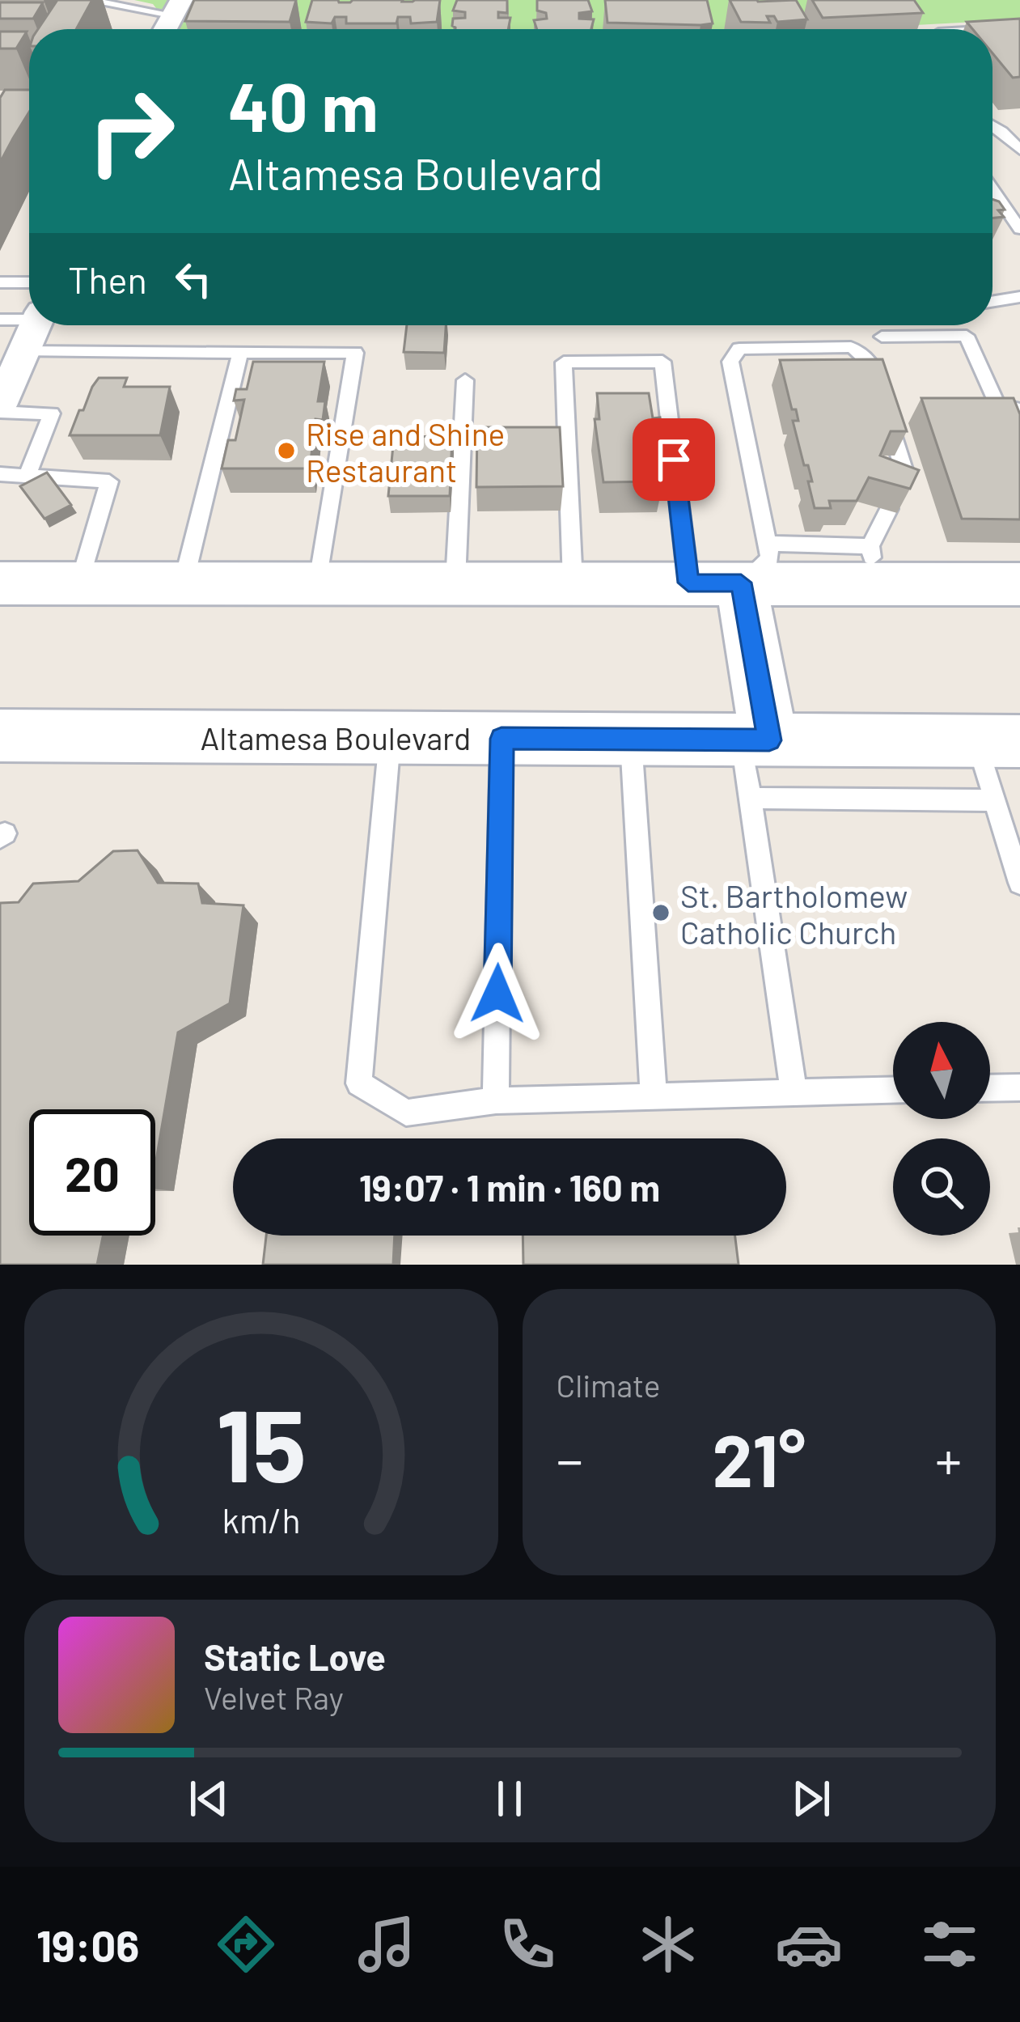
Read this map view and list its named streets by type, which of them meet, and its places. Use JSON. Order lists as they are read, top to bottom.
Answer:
{
  "streets": {
    "main road": ["Altamesa Boulevard"]
  },
  "places": ["Rise and Shine Restaurant", "St. Bartholomew Catholic Church"],
  "north": "top",
  "page": {
    "turn": ["40 m", "Altamesa Boulevard"],
    "then": "Then",
    "limit": "20",
    "trip": "19:07 · 1 min · 160 m",
    "tile": "Climate",
    "heat": ["−", "21°", "+"],
    "song": ["Static Love", "Velvet Ray"],
    "tabs": "19:06",
    "gauge": ["15", "km/h"]
  }
}
